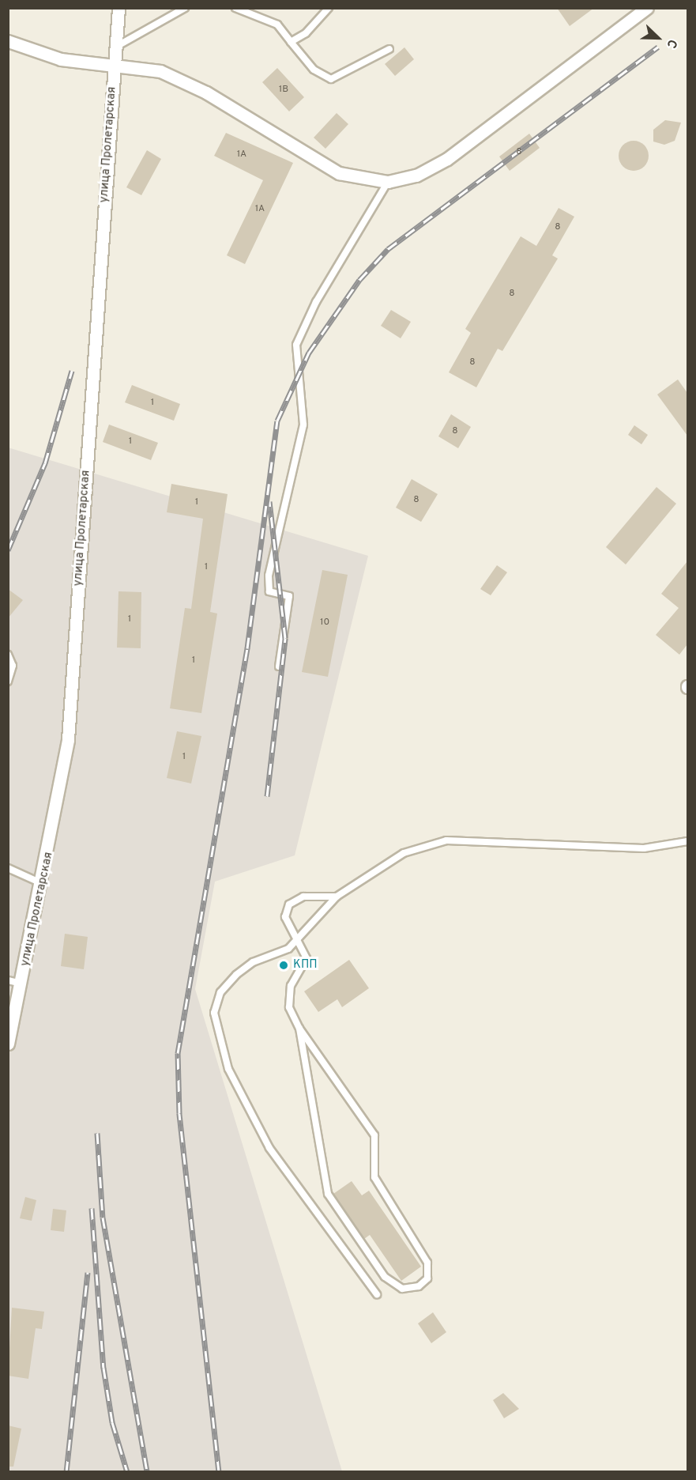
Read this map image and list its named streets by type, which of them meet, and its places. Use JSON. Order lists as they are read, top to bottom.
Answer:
{
  "streets": {
    "street": ["улица Пролетарская"]
  },
  "places": ["КПП"],
  "house_numbers": [
    "1В",
    "8",
    "1А",
    "1А",
    "8",
    "8",
    "8",
    "1",
    "8",
    "1",
    "8",
    "1",
    "1",
    "1",
    "10",
    "1",
    "1"
  ],
  "north": "bottom right"
}
